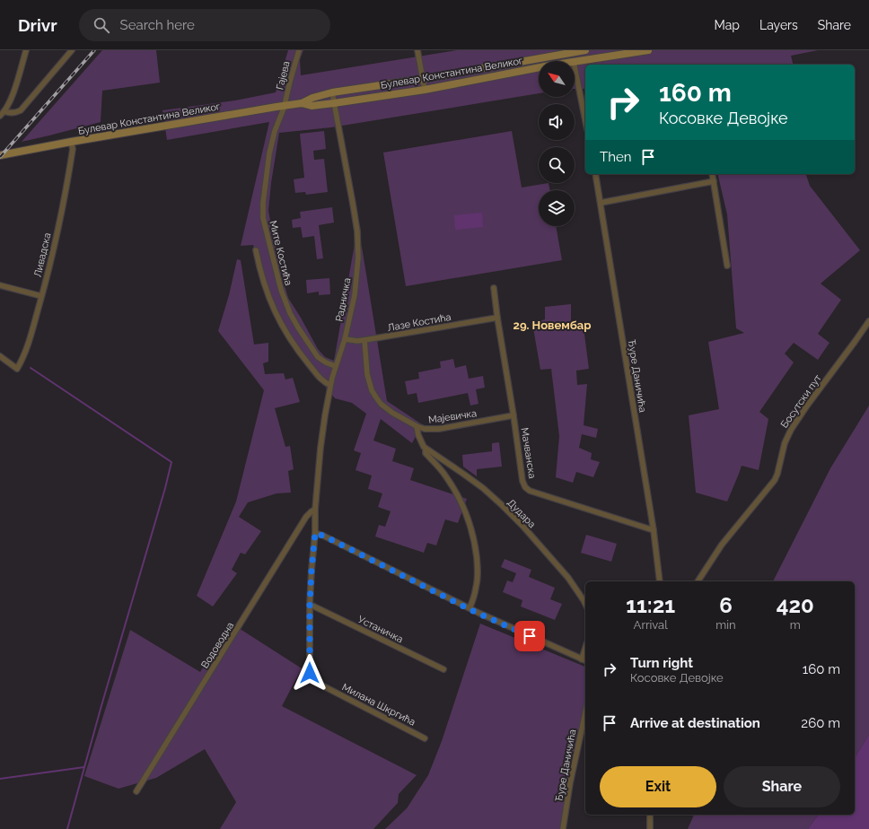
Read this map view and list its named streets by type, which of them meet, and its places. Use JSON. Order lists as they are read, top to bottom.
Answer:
{
  "streets": {
    "main road": ["Булевар Константина Великог"],
    "street": [
      "Гајева",
      "Мите Костића",
      "Ливадска",
      "Радничка",
      "Лазе Костића",
      "Ђуре Даничића",
      "Босутски пут",
      "Мајевичка",
      "Мачванска",
      "Дудара",
      "Устаничка",
      "Водоводна",
      "Милана Шкргића"
    ]
  },
  "crossings": [
    ["Булевар Константина Великог", "Гајева"],
    ["Булевар Константина Великог", "Мите Костића"],
    ["Булевар Константина Великог", "Ливадска"],
    ["Булевар Константина Великог", "Радничка"],
    ["Гајева", "Мите Костића"],
    ["Мите Костића", "Радничка"],
    ["Радничка", "Лазе Костића"],
    ["Радничка", "Устаничка"],
    ["Радничка", "Водоводна"],
    ["Радничка", "Милана Шкргића"],
    ["Лазе Костића", "Мајевичка"],
    ["Лазе Костића", "Мачванска"],
    ["Ђуре Даничића", "Мачванска"],
    ["Мајевичка", "Мачванска"]
  ],
  "districts": ["29. Новембар"],
  "north": "top left",
  "page": {
    "header": "Drivr",
    "search": "Search here",
    "nav": ["Map", "Layers", "Share"],
    "turn": ["160 m", "Косовке Девојке"],
    "then": "Then",
    "eta": [
      "11:21",
      "Arrival",
      "6",
      "min",
      "420",
      "m"
    ],
    "list": [
      {
        "name": "Turn right",
        "note": "Косовке Девојке",
        "value": "160 m"
      },
      {
        "name": "Arrive at destination",
        "value": "260 m"
      }
    ],
    "buttons": ["Exit", "Share"]
  }
}
